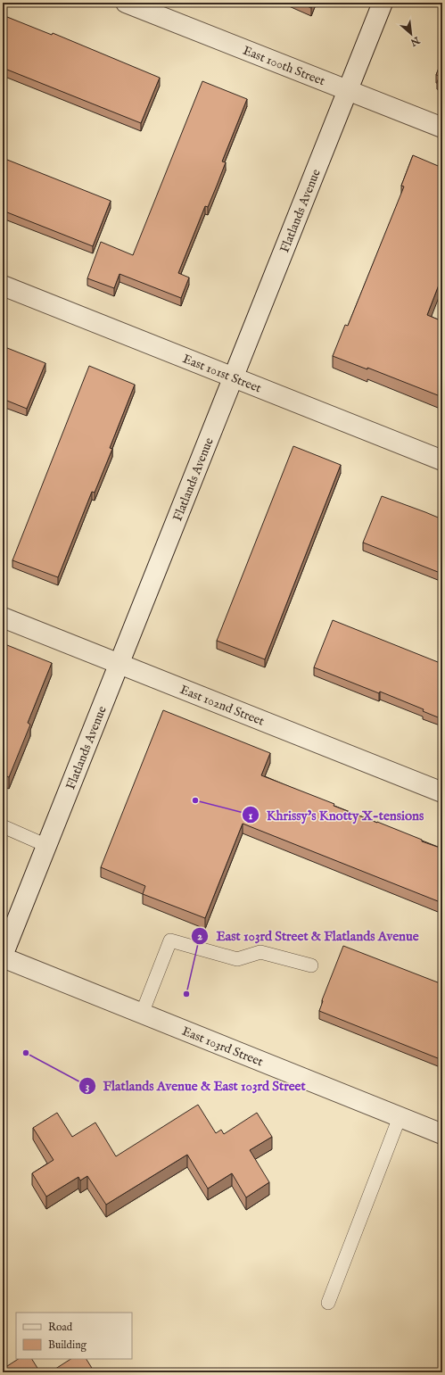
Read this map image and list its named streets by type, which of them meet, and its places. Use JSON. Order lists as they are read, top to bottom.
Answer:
{
  "streets": {
    "street": [
      "East 100th Street",
      "Flatlands Avenue",
      "East 101st Street",
      "East 102nd Street",
      "East 103rd Street"
    ]
  },
  "crossings": [
    ["East 100th Street", "Flatlands Avenue"],
    ["Flatlands Avenue", "East 101st Street"],
    ["Flatlands Avenue", "East 102nd Street"],
    ["Flatlands Avenue", "East 103rd Street"]
  ],
  "places": ["Khrissy’s Knotty X-tensions", "East 103rd Street & Flatlands Avenue", "Flatlands Avenue & East 103rd Street"],
  "legend": ["Road", "Building"],
  "north": "bottom right"
}
